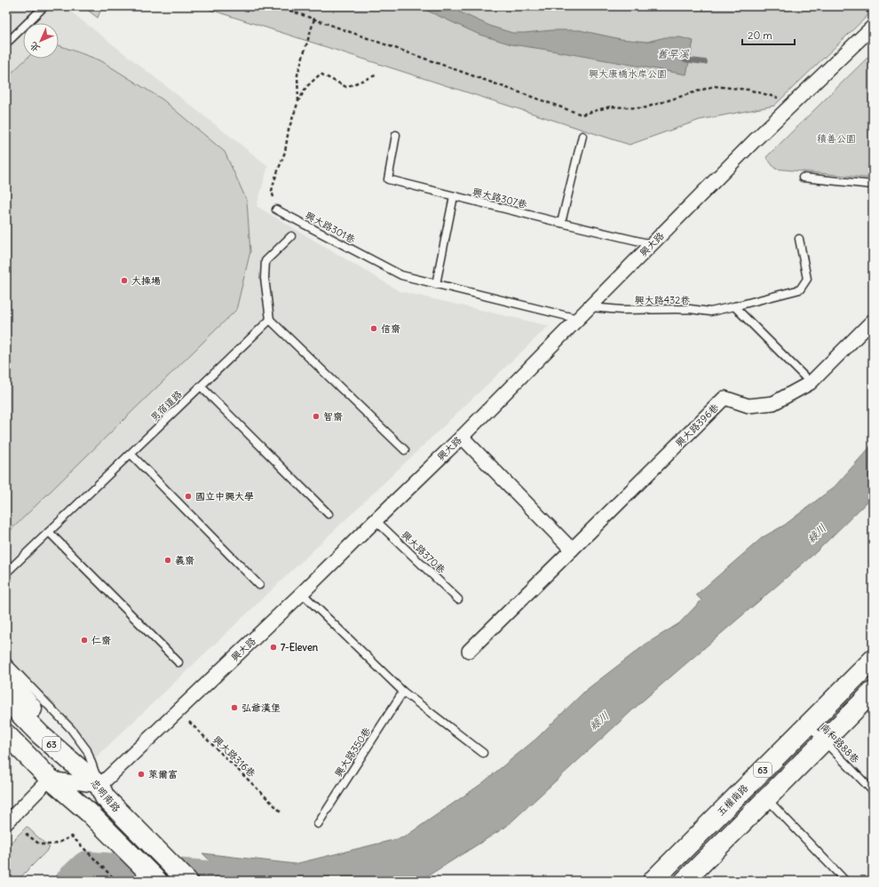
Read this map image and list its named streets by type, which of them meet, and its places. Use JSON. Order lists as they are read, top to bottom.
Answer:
{
  "streets": {
    "main road": ["63", "忠明南路", "五權南路"],
    "street": ["興大路", "興大路396巷"],
    "lane": [
      "興大路307巷",
      "興大路301巷",
      "興大路432巷",
      "男宿道路",
      "興大路370巷",
      "南和路88巷",
      "興大路350巷"
    ],
    "path": ["興大路316巷"]
  },
  "crossings": [
    ["興大路307巷", "興大路"],
    ["興大路301巷", "興大路"],
    ["興大路", "興大路432巷"],
    ["興大路", "興大路370巷"],
    ["興大路", "興大路316巷"],
    ["興大路", "忠明南路"],
    ["南和路88巷", "63"],
    ["南和路88巷", "五權南路"]
  ],
  "water": ["舊旱溪", "綠川"],
  "parks": ["興大康橋水岸公園", "積善公園"],
  "places": [
    "大操場",
    "信齋",
    "智齋",
    "國立中興大學",
    "義齋",
    "仁齋",
    "7-Eleven",
    "弘爺漢堡",
    "萊爾富"
  ],
  "scale_bar": "20 m",
  "north": "bottom left"
}
